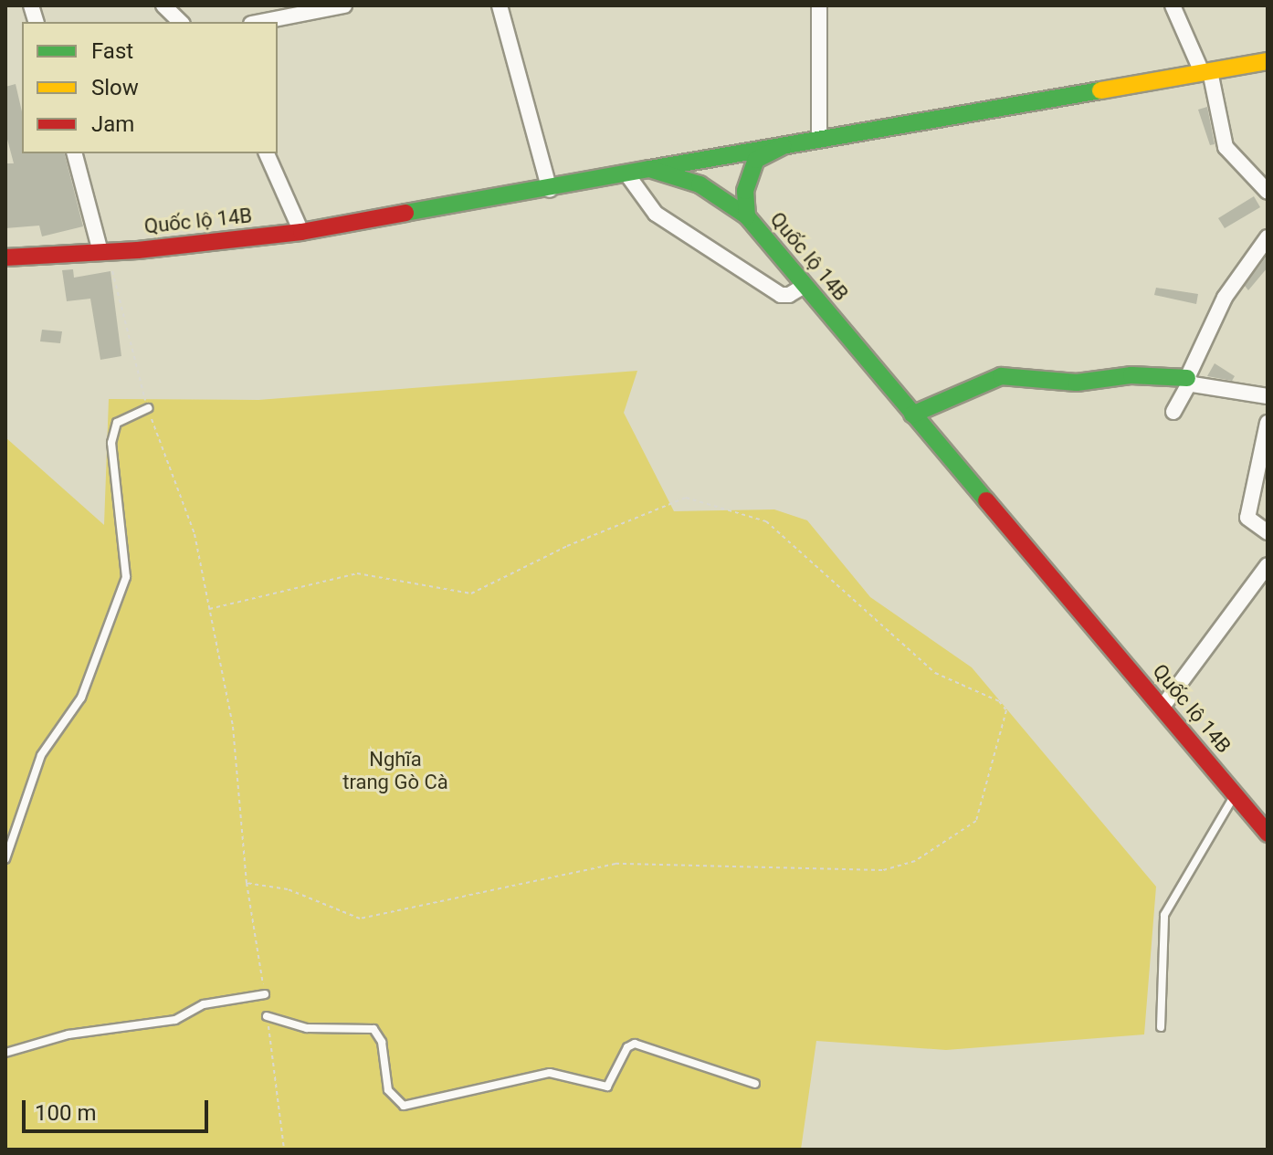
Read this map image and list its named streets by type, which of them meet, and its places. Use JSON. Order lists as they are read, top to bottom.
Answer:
{
  "streets": {
    "main road": ["Quốc lộ 14B"]
  },
  "parks": ["Nghĩa trang Gò Cà"],
  "legend": ["Fast", "Slow", "Jam"],
  "scale_bar": "100 m"
}
